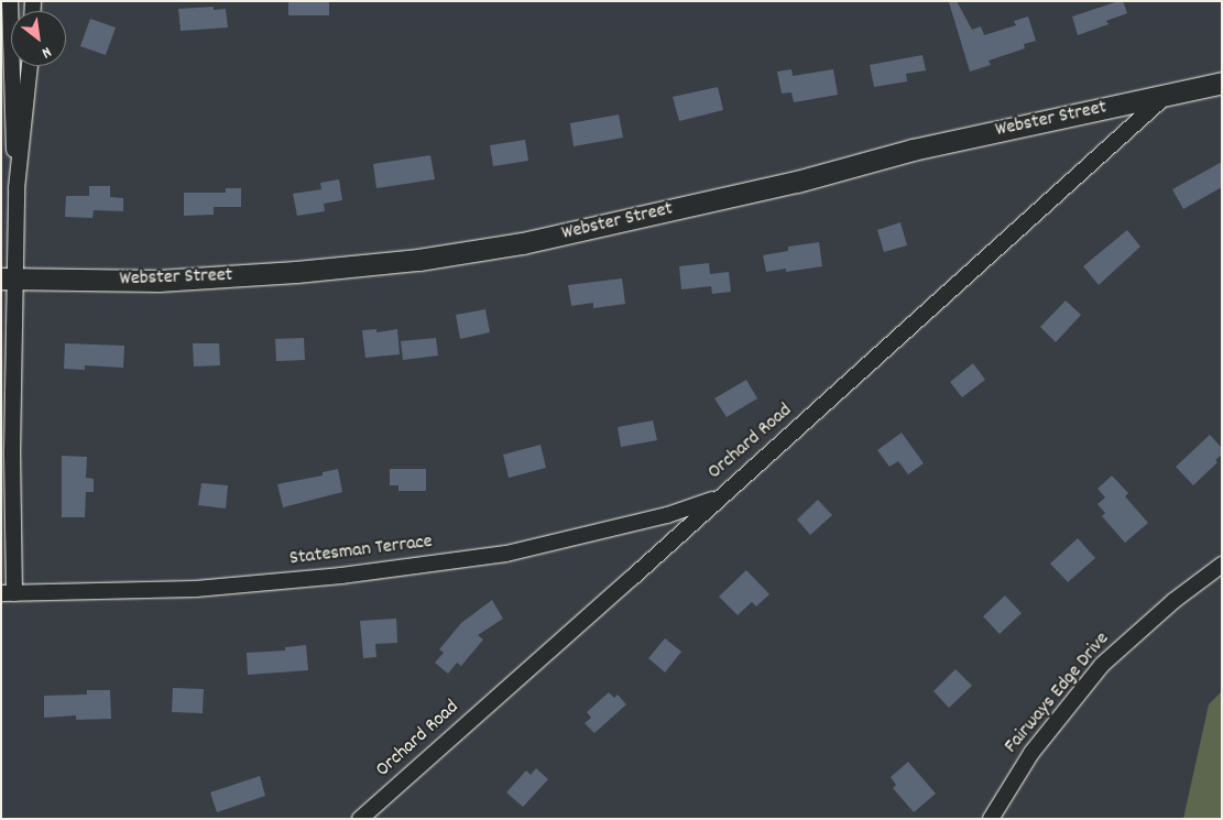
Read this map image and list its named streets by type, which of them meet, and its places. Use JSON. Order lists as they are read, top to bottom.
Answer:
{
  "streets": {
    "street": [
      "Webster Street",
      "Orchard Road",
      "Statesman Terrace",
      "Fairways Edge Drive"
    ]
  },
  "crossings": [
    ["Webster Street", "Orchard Road"],
    ["Orchard Road", "Statesman Terrace"]
  ],
  "north": "bottom right"
}
